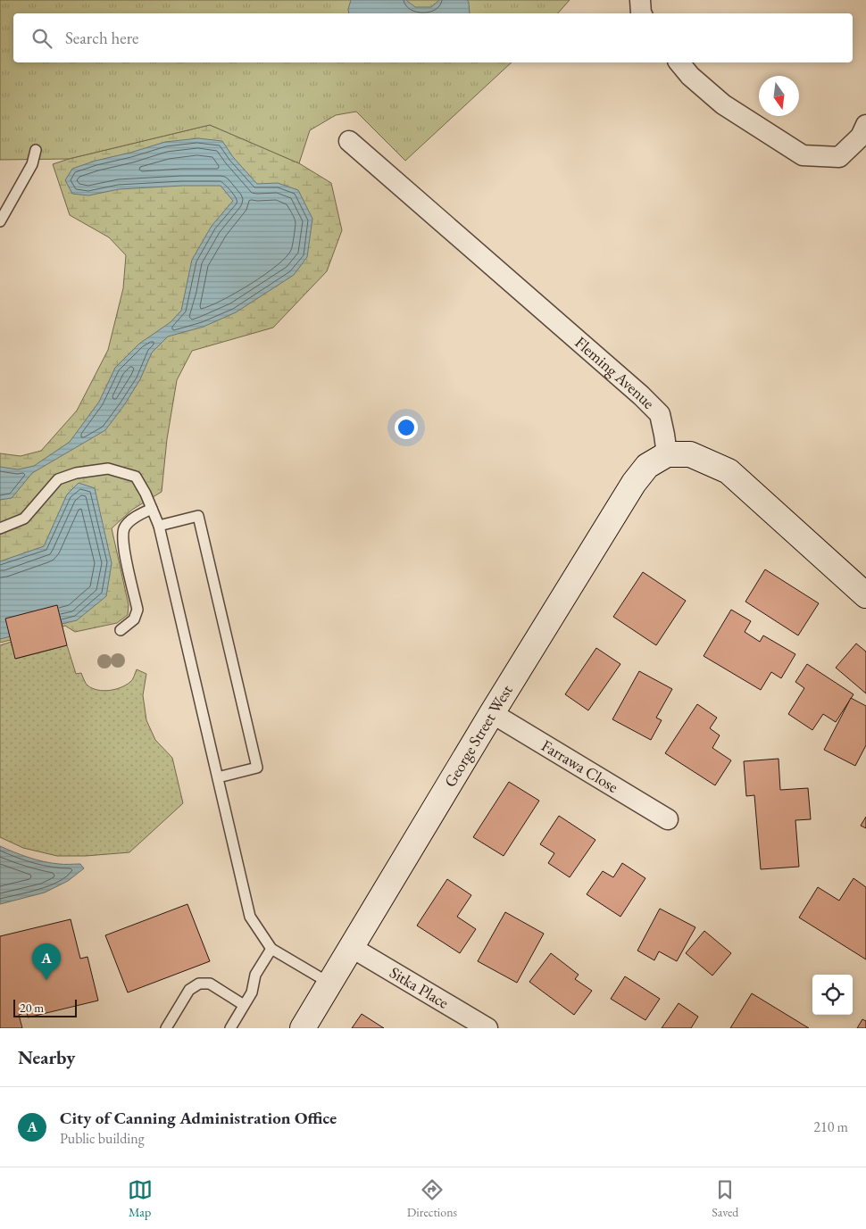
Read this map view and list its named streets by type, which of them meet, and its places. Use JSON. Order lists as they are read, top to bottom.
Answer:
{
  "streets": {
    "street": [
      "Fleming Avenue",
      "George Street West",
      "Farrawa Close",
      "Sitka Place"
    ]
  },
  "crossings": [
    ["Fleming Avenue", "George Street West"],
    ["George Street West", "Farrawa Close"],
    ["George Street West", "Sitka Place"]
  ],
  "scale_bar": "20 m",
  "north": "bottom",
  "page": {
    "search": "Search here",
    "pins": "A",
    "scale": "20 m",
    "heading": "Nearby",
    "list": [
      {
        "mark": "A",
        "name": "City of Canning Administration Office",
        "note": "Public building",
        "value": "210 m"
      }
    ],
    "nav": ["Map", "Directions", "Saved"]
  }
}
